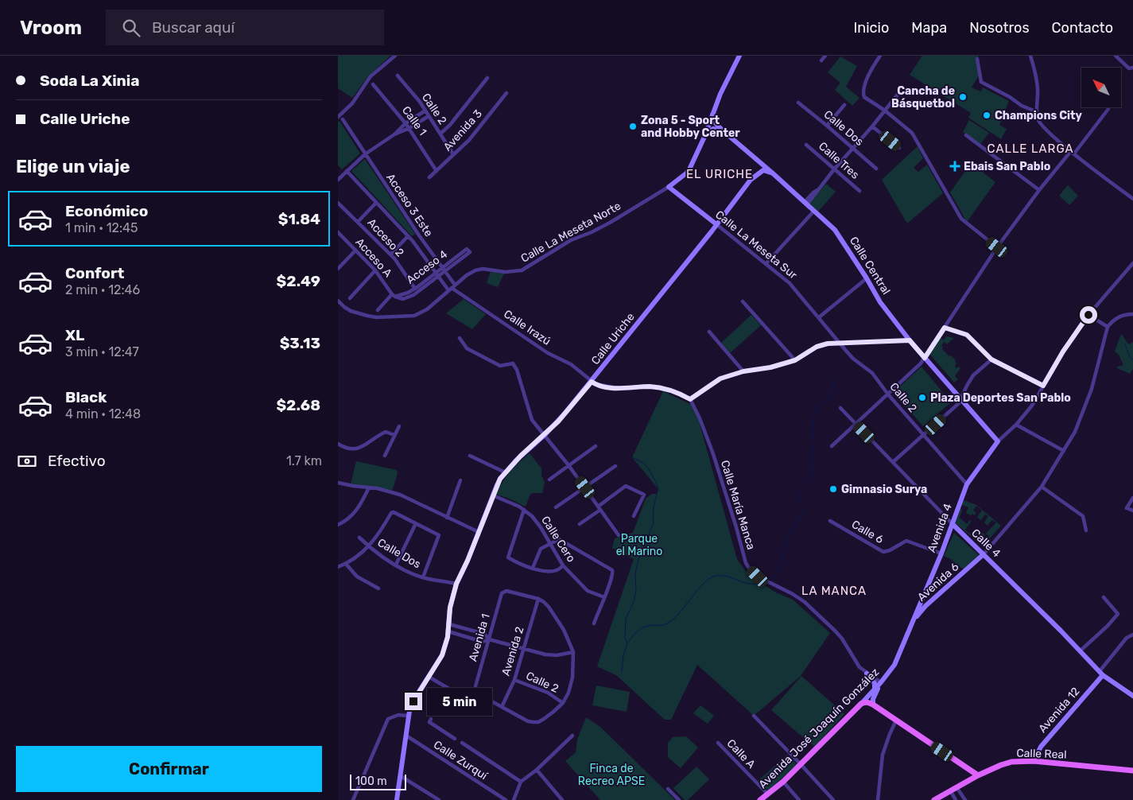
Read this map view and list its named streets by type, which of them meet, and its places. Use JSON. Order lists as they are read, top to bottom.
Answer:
{
  "streets": {
    "main road": [
      "Calle La Meseta Norte",
      "Calle La Meseta Sur",
      "Calle Central",
      "Calle Uriche",
      "Avenida 4",
      "Calle 4",
      "Avenida 6",
      "Avenida 12",
      "Avenida José Joaquín González",
      "Calle Real"
    ],
    "street": [
      "Calle 2",
      "Calle 1",
      "Calle Dos",
      "Avenida 3",
      "Calle Tres",
      "Acceso 3 Este",
      "Acceso 2",
      "Acceso A",
      "Acceso 4",
      "Calle Irazú",
      "Calle María Manca",
      "Calle 6",
      "Calle Cero",
      "Avenida 1",
      "Avenida 2",
      "Calle A",
      "Calle Zurquí"
    ]
  },
  "crossings": [
    ["Calle 2", "Avenida 3"],
    ["Calle 2", "Calle La Meseta Sur"],
    ["Calle 2", "Avenida 4"],
    ["Calle 2", "Avenida 2"],
    ["Calle 1", "Avenida 3"],
    ["Calle Dos", "Calle Uriche"],
    ["Acceso 3 Este", "Calle La Meseta Norte"],
    ["Acceso 3 Este", "Acceso 4"],
    ["Acceso 3 Este", "Calle Irazú"],
    ["Calle La Meseta Norte", "Calle La Meseta Sur"],
    ["Calle La Meseta Norte", "Calle Central"],
    ["Calle La Meseta Norte", "Calle Irazú"],
    ["Acceso 2", "Acceso 4"],
    ["Calle La Meseta Sur", "Calle Uriche"],
    ["Acceso A", "Acceso 4"],
    ["Calle Central", "Calle Uriche"],
    ["Calle Central", "Avenida 4"],
    ["Calle Irazú", "Calle Uriche"],
    ["Calle Uriche", "Calle Cero"],
    ["Calle Uriche", "Calle Zurquí"],
    ["Calle María Manca", "Avenida José Joaquín González"],
    ["Avenida 4", "Calle 6"],
    ["Avenida 4", "Calle 4"],
    ["Avenida 4", "Avenida 6"],
    ["Avenida 4", "Avenida José Joaquín González"],
    ["Calle 4", "Avenida 6"],
    ["Calle 4", "Avenida 12"],
    ["Avenida 6", "Avenida José Joaquín González"],
    ["Avenida 1", "Avenida 2"],
    ["Avenida 12", "Calle Real"],
    ["Avenida José Joaquín González", "Calle A"]
  ],
  "districts": ["CALLE LARGA", "EL URICHE", "LA MANCA"],
  "parks": ["Parque el Marino", "Finca de Recreo APSE"],
  "places": {
    "other": [
      "Cancha de Básquetbol",
      "Champions City",
      "Zona 5 - Sport and Hobby Center",
      "Plaza Deportes San Pablo",
      "Gimnasio Surya"
    ],
    "health": ["Ebais San Pablo"]
  },
  "scale_bar": "100 m",
  "north": "top left",
  "page": {
    "header": "Vroom",
    "search": "Buscar aquí",
    "nav": [
      "Inicio",
      "Mapa",
      "Nosotros",
      "Contacto"
    ],
    "banner": ["Soda La Xinia", "Calle Uriche"],
    "heading": "Elige un viaje",
    "list": [
      {
        "name": "Económico",
        "note": "1 min · 12:45",
        "value": "$1.84"
      },
      {
        "name": "Confort",
        "note": "2 min · 12:46",
        "value": "$2.49"
      },
      {
        "name": "XL",
        "note": "3 min · 12:47",
        "value": "$3.13"
      },
      {
        "name": "Black",
        "note": "4 min · 12:48",
        "value": "$2.68"
      }
    ],
    "pay": ["Efectivo", "1.7 km"],
    "bubble": "5 min",
    "buttons": "Confirmar",
    "scale": "100 m"
  }
}
